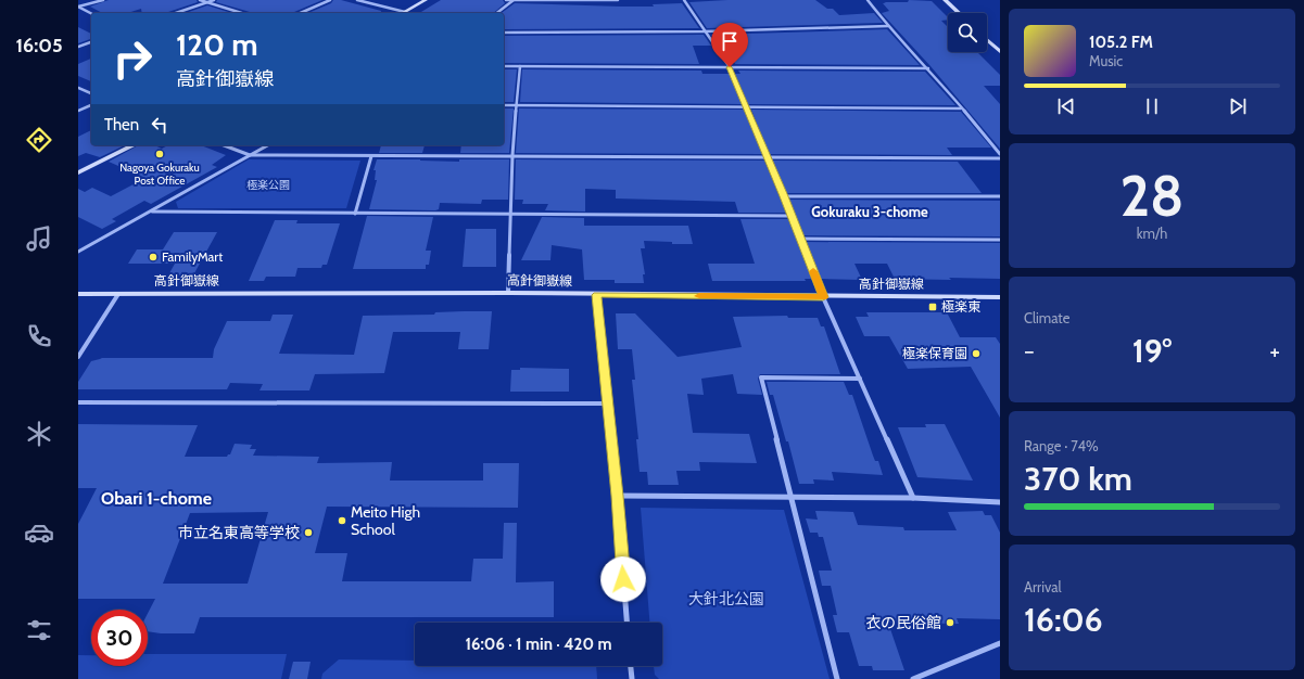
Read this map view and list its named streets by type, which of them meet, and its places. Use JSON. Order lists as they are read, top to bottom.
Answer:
{
  "streets": {
    "street": ["高針御嶽線"]
  },
  "districts": ["Gokuraku 3-chome", "Obari 1-chome"],
  "parks": ["極楽公園", "大針北公園"],
  "places": {
    "other": [
      "Nagoya Gokuraku Post Office",
      "FamilyMart",
      "極楽保育園",
      "Meito High School",
      "市立名東高等学校",
      "衣の民俗館"
    ],
    "transit": ["極楽東"]
  },
  "page": {
    "tabs": "16:05",
    "turn": ["120 m", "高針御嶽線"],
    "song": ["105.2 FM", "Music"],
    "then": "Then",
    "tile": [
      ["28", "km/h"],
      "Climate",
      ["Range · 74%", "370 km"],
      ["Arrival", "16:06"]
    ],
    "heat": ["−", "19°", "+"],
    "limit": "30",
    "trip": "16:06 · 1 min · 420 m"
  }
}
